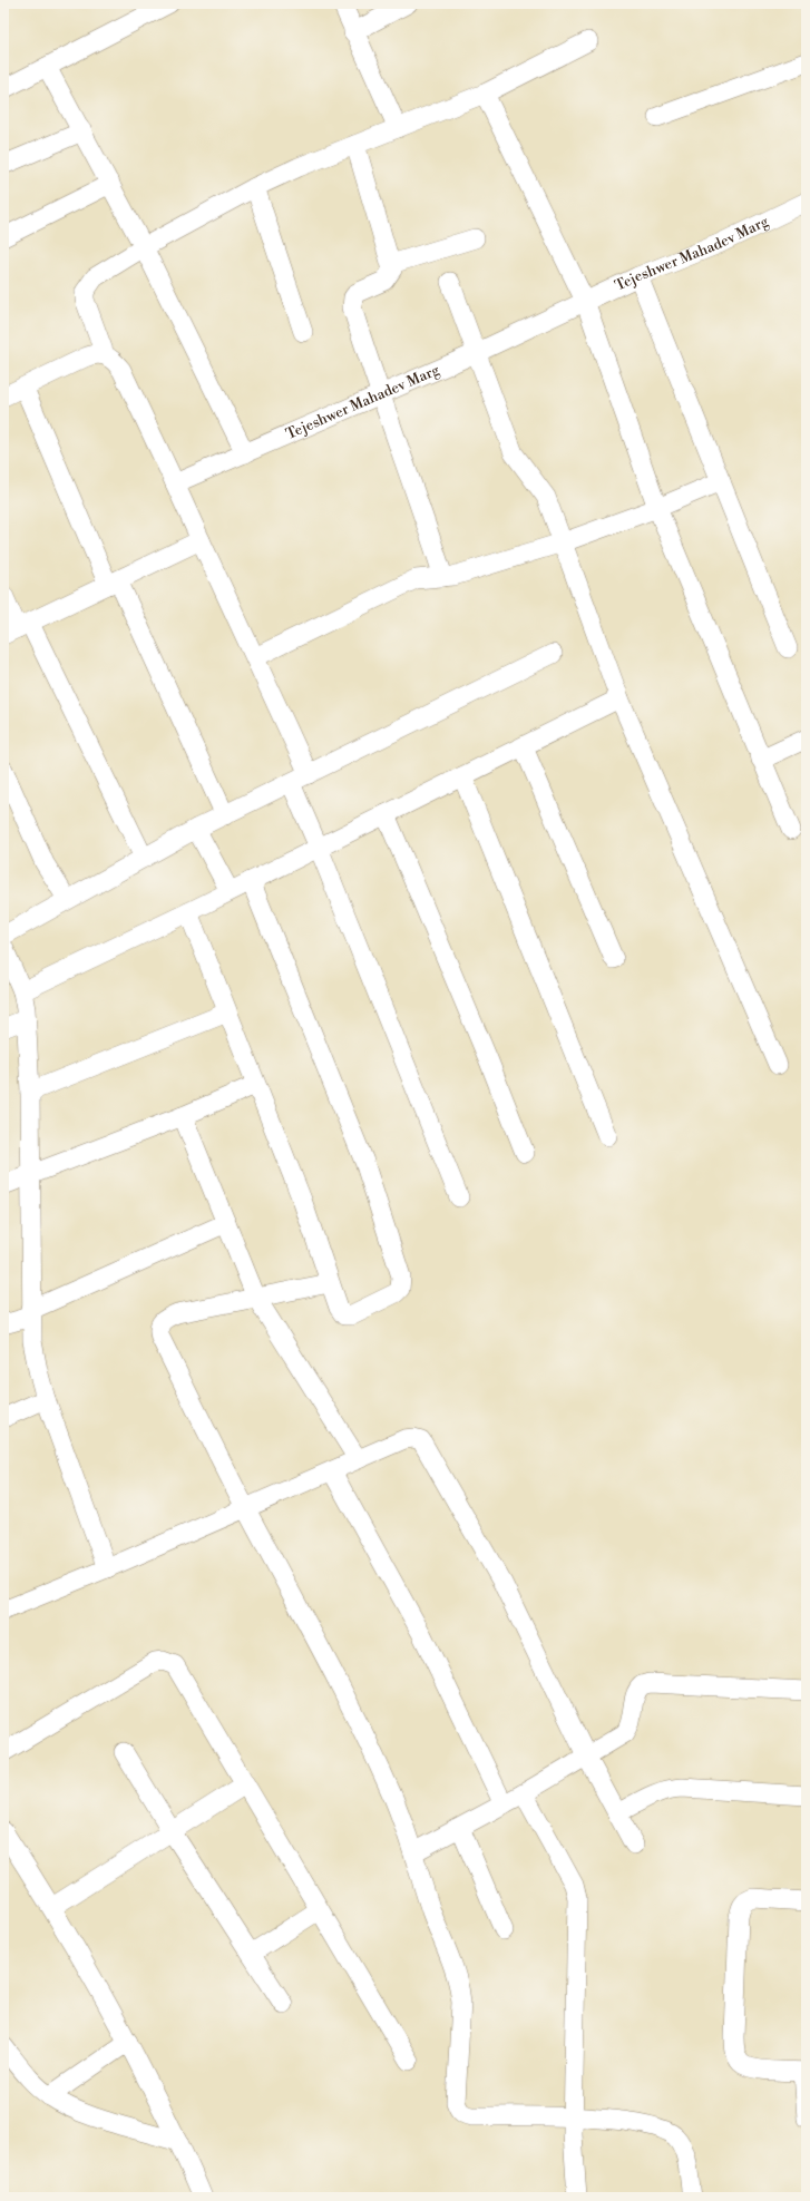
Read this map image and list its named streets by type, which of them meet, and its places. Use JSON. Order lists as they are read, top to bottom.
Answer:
{
  "streets": {
    "street": ["Tejeshwer Mahadev Marg"]
  }
}
